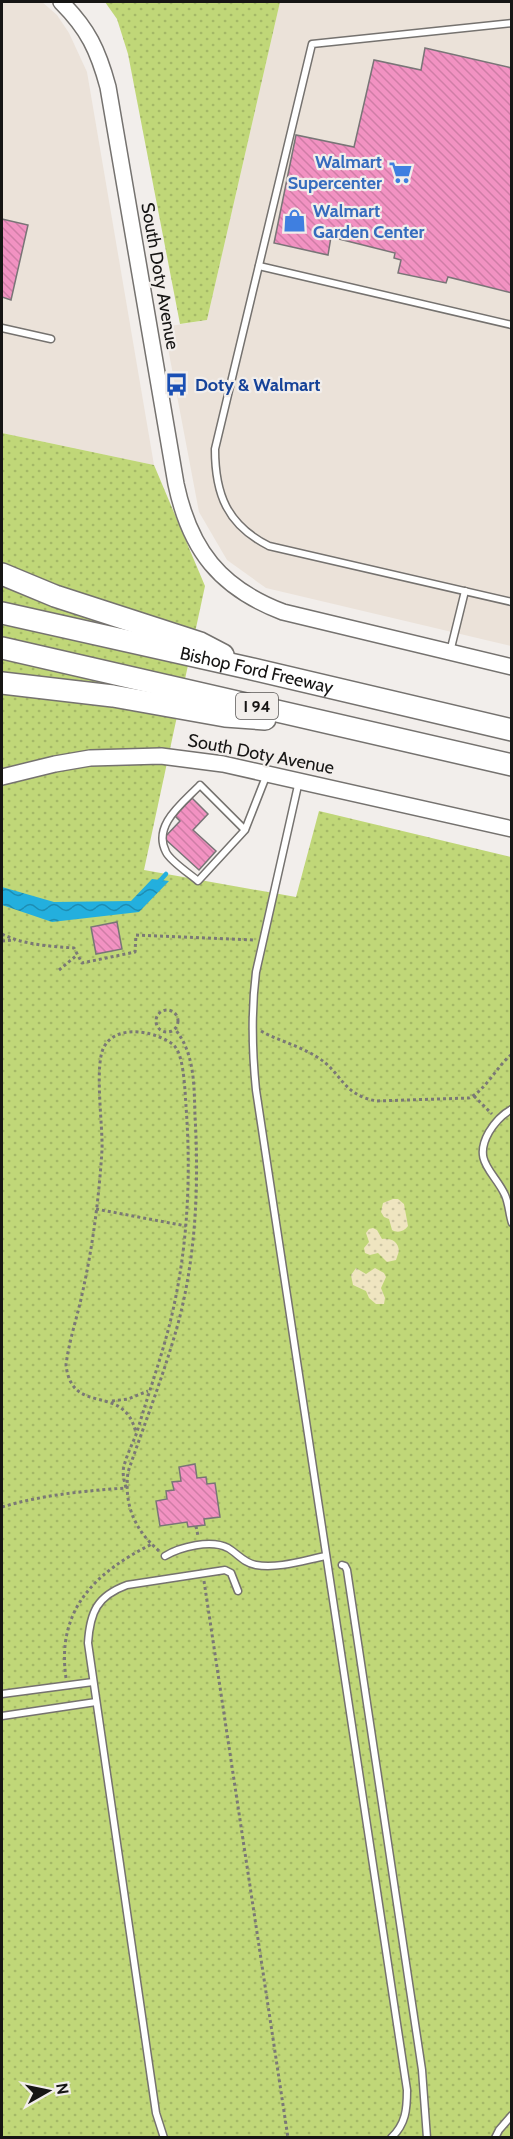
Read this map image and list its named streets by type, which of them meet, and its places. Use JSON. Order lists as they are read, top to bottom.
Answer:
{
  "streets": {
    "highway": ["Bishop Ford Freeway", "I 94"],
    "street": ["South Doty Avenue"]
  },
  "places": {
    "supermarket": ["Walmart Supercenter"],
    "shop": ["Walmart Garden Center"],
    "bus stop": ["Doty & Walmart"]
  },
  "north": "right"
}
